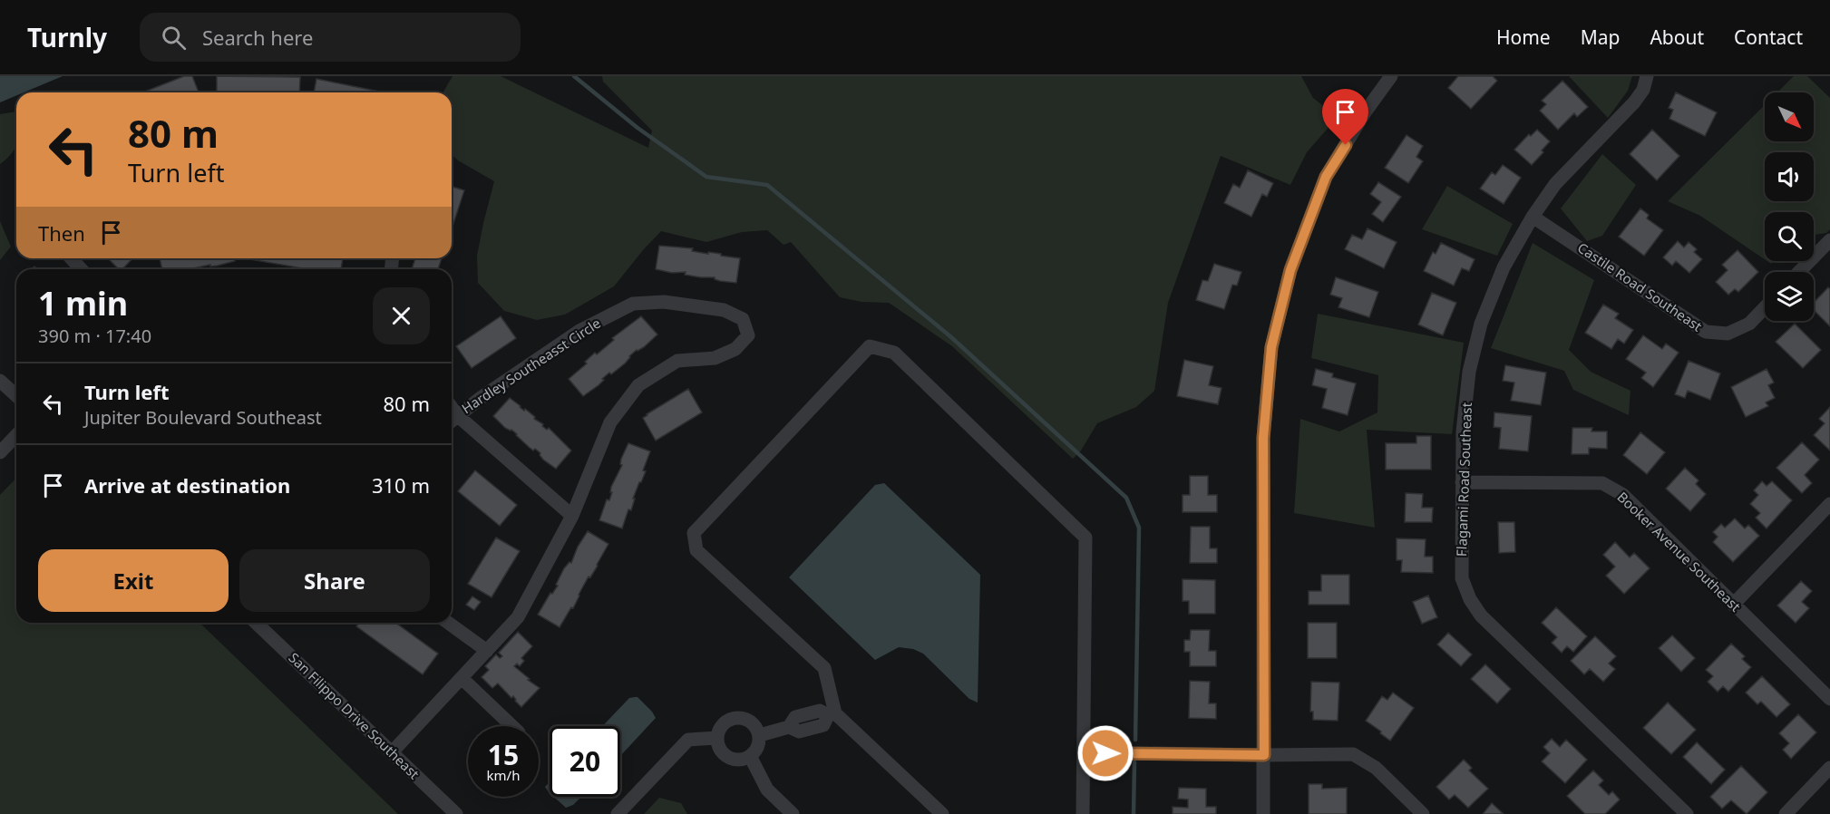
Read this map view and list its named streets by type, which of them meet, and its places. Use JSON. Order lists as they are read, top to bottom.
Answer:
{
  "streets": {
    "street": [
      "Castile Road Southeast",
      "Hardley Southeasst Circle",
      "Flagami Road Southeast",
      "Booker Avenue Southeast",
      "San Filippo Drive Southeast"
    ]
  },
  "crossings": [
    ["Castile Road Southeast", "Flagami Road Southeast"],
    ["Hardley Southeasst Circle", "San Filippo Drive Southeast"],
    ["Flagami Road Southeast", "Booker Avenue Southeast"]
  ],
  "north": "bottom right",
  "page": {
    "header": "Turnly",
    "search": "Search here",
    "nav": [
      "Home",
      "Map",
      "About",
      "Contact"
    ],
    "turn": ["80 m", "Turn left"],
    "then": "Then",
    "heading": ["1 min", "390 m · 17:40"],
    "list": [
      {
        "name": "Turn left",
        "note": "Jupiter Boulevard Southeast",
        "value": "80 m"
      },
      {
        "name": "Arrive at destination",
        "value": "310 m"
      }
    ],
    "buttons": ["Exit", "Share"],
    "speed": "15 km/h",
    "limit": "20"
  }
}
